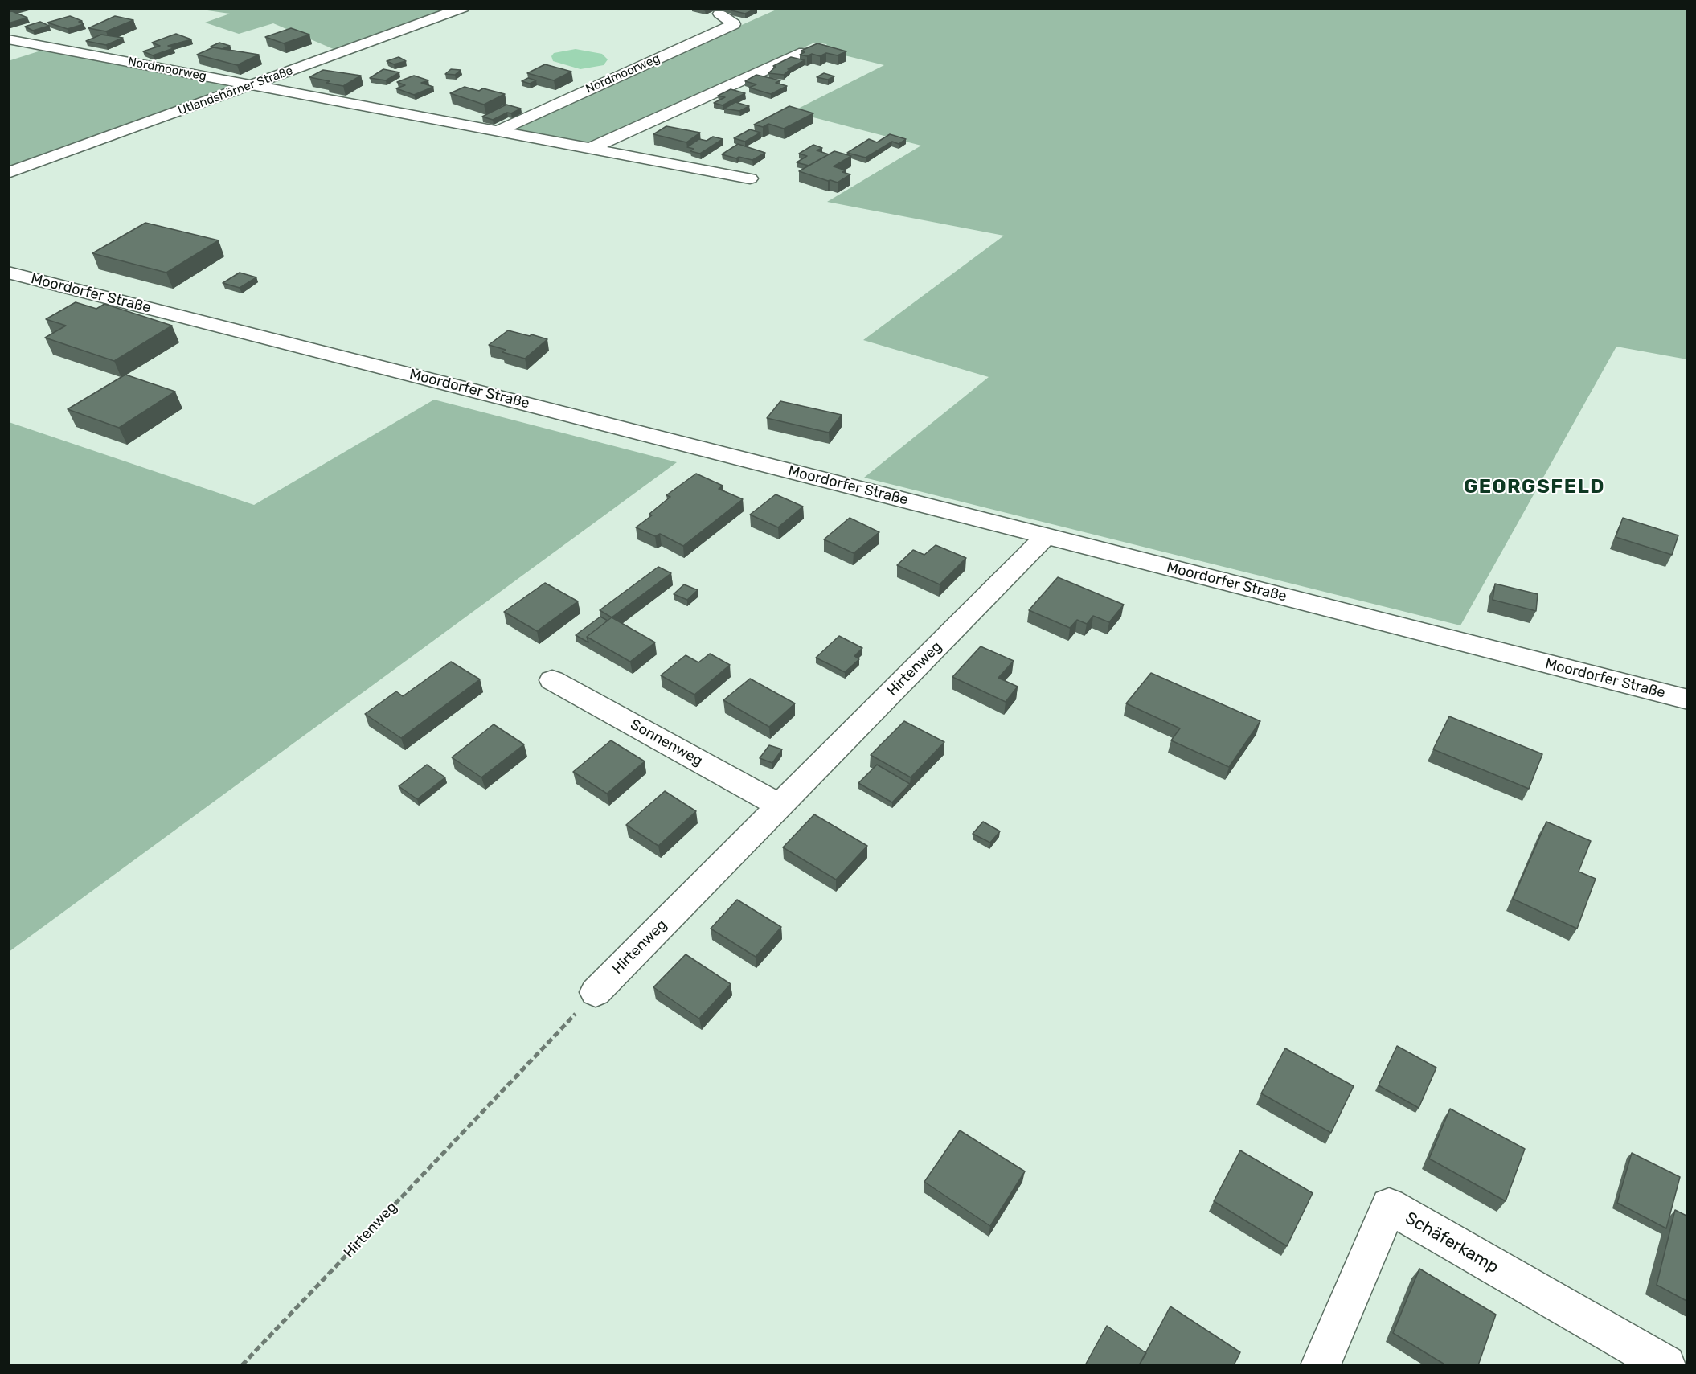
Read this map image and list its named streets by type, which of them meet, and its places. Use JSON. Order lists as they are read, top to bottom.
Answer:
{
  "streets": {
    "street": [
      "Nordmoorweg",
      "Utlandshörner Straße",
      "Moordorfer Straße",
      "Hirtenweg",
      "Sonnenweg",
      "Schäferkamp"
    ]
  },
  "crossings": [
    ["Nordmoorweg", "Utlandshörner Straße"],
    ["Moordorfer Straße", "Hirtenweg"],
    ["Hirtenweg", "Sonnenweg"]
  ],
  "districts": ["GEORGSFELD"]
}
